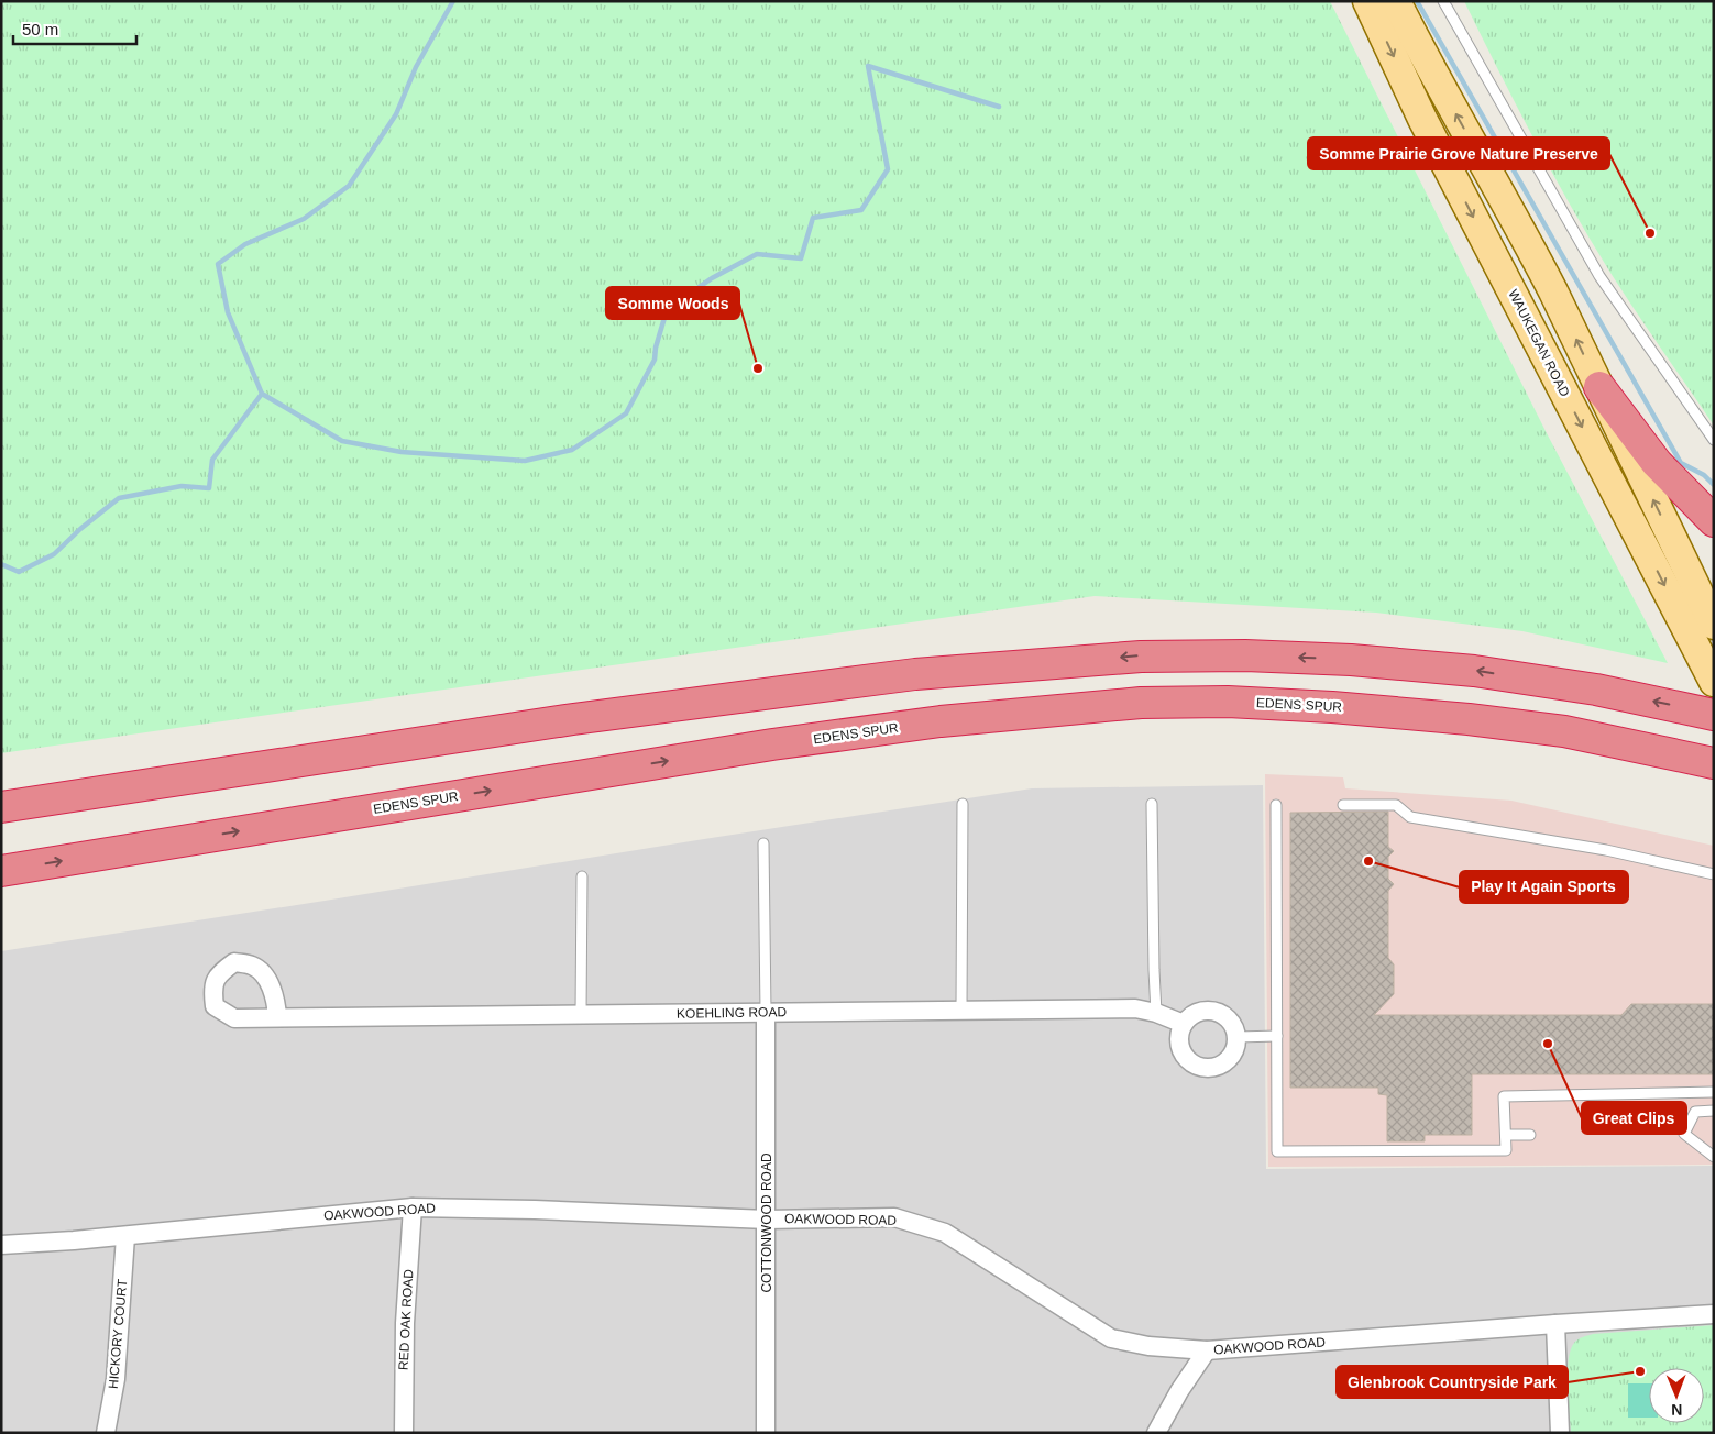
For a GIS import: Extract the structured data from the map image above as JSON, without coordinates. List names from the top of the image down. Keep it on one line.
{"streets":{"highway":["EDENS SPUR"],"main road":["WAUKEGAN ROAD"],"street":["KOEHLING ROAD","OAKWOOD ROAD","COTTONWOOD ROAD","RED OAK ROAD","HICKORY COURT"]},"crossings":[["KOEHLING ROAD","COTTONWOOD ROAD"],["OAKWOOD ROAD","COTTONWOOD ROAD"],["OAKWOOD ROAD","RED OAK ROAD"],["OAKWOOD ROAD","HICKORY COURT"]],"places":["Somme Prairie Grove Nature Preserve","Somme Woods","Play It Again Sports","Great Clips","Glenbrook Countryside Park"],"scale_bar":"50 m","north":"bottom"}
